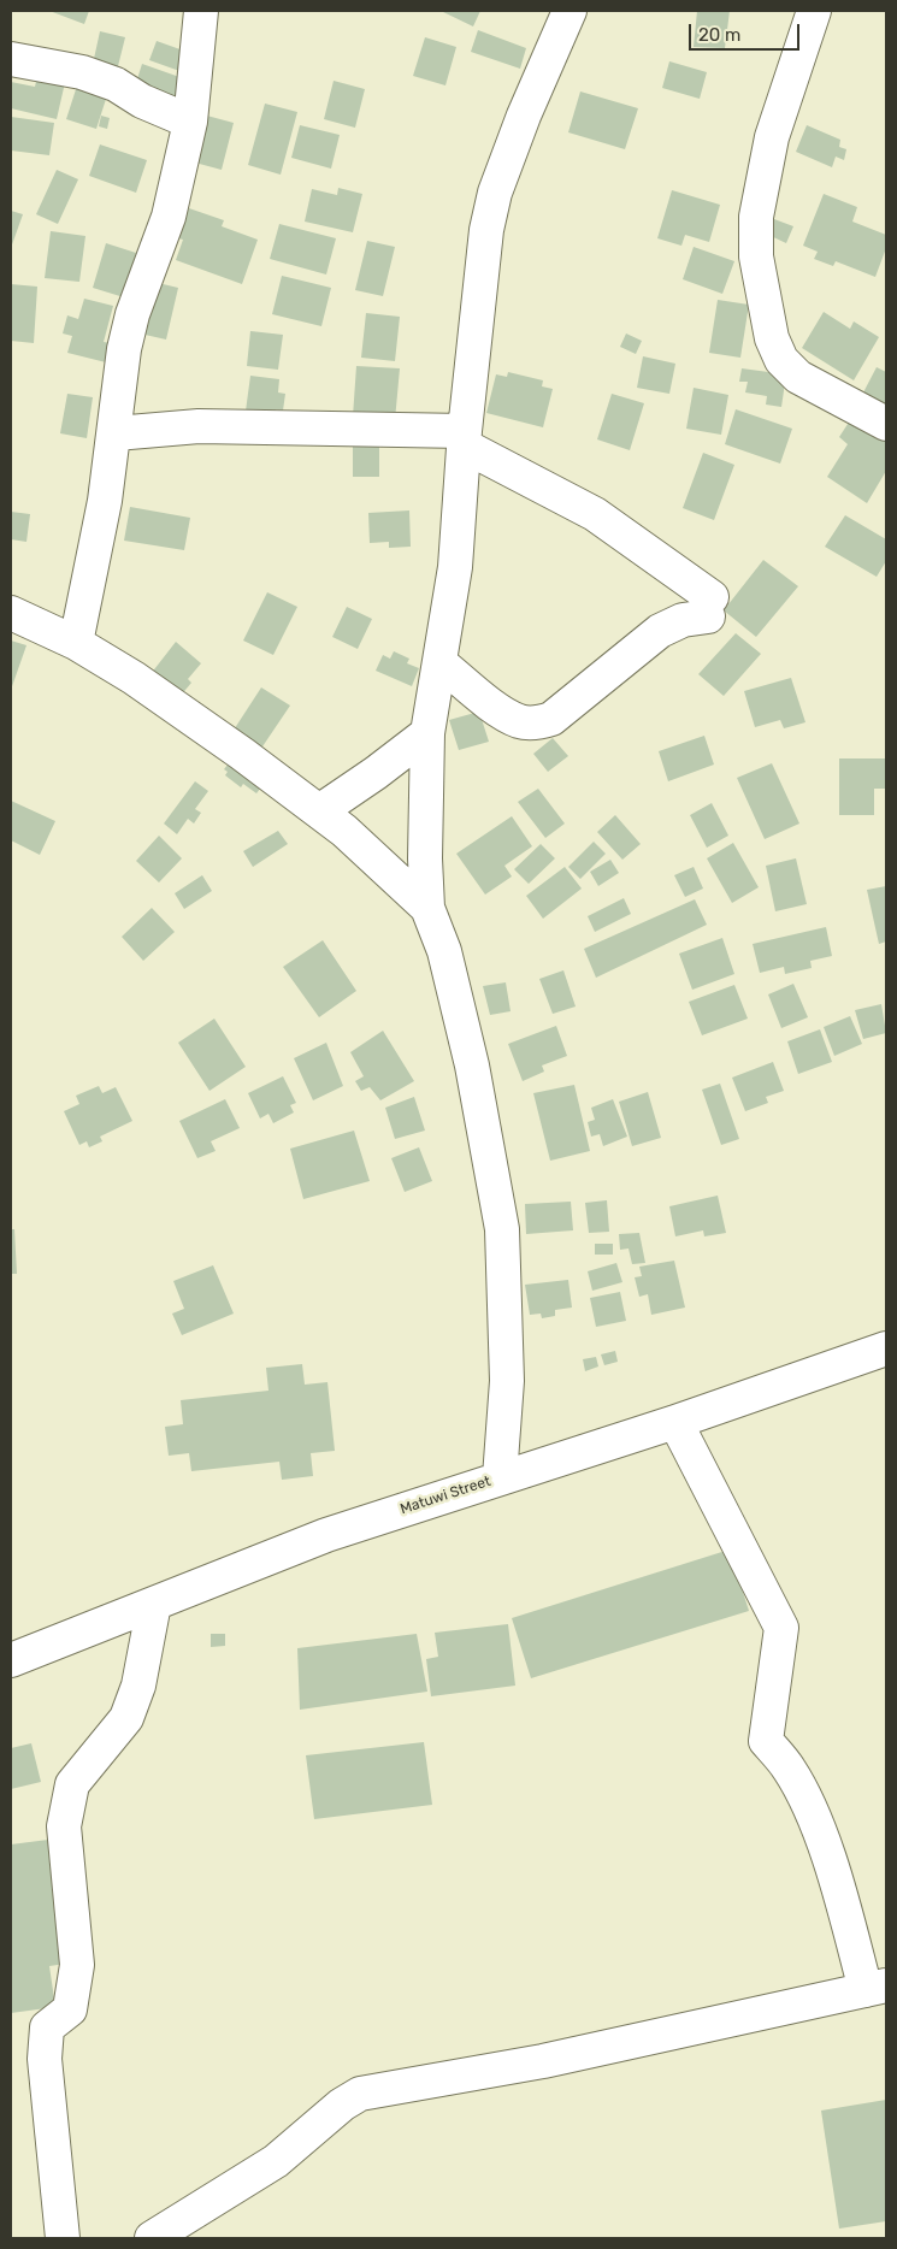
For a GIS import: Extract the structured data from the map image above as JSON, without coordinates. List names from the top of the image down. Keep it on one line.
{"streets":{"street":["Matuwi Street"]},"scale_bar":"20 m"}
